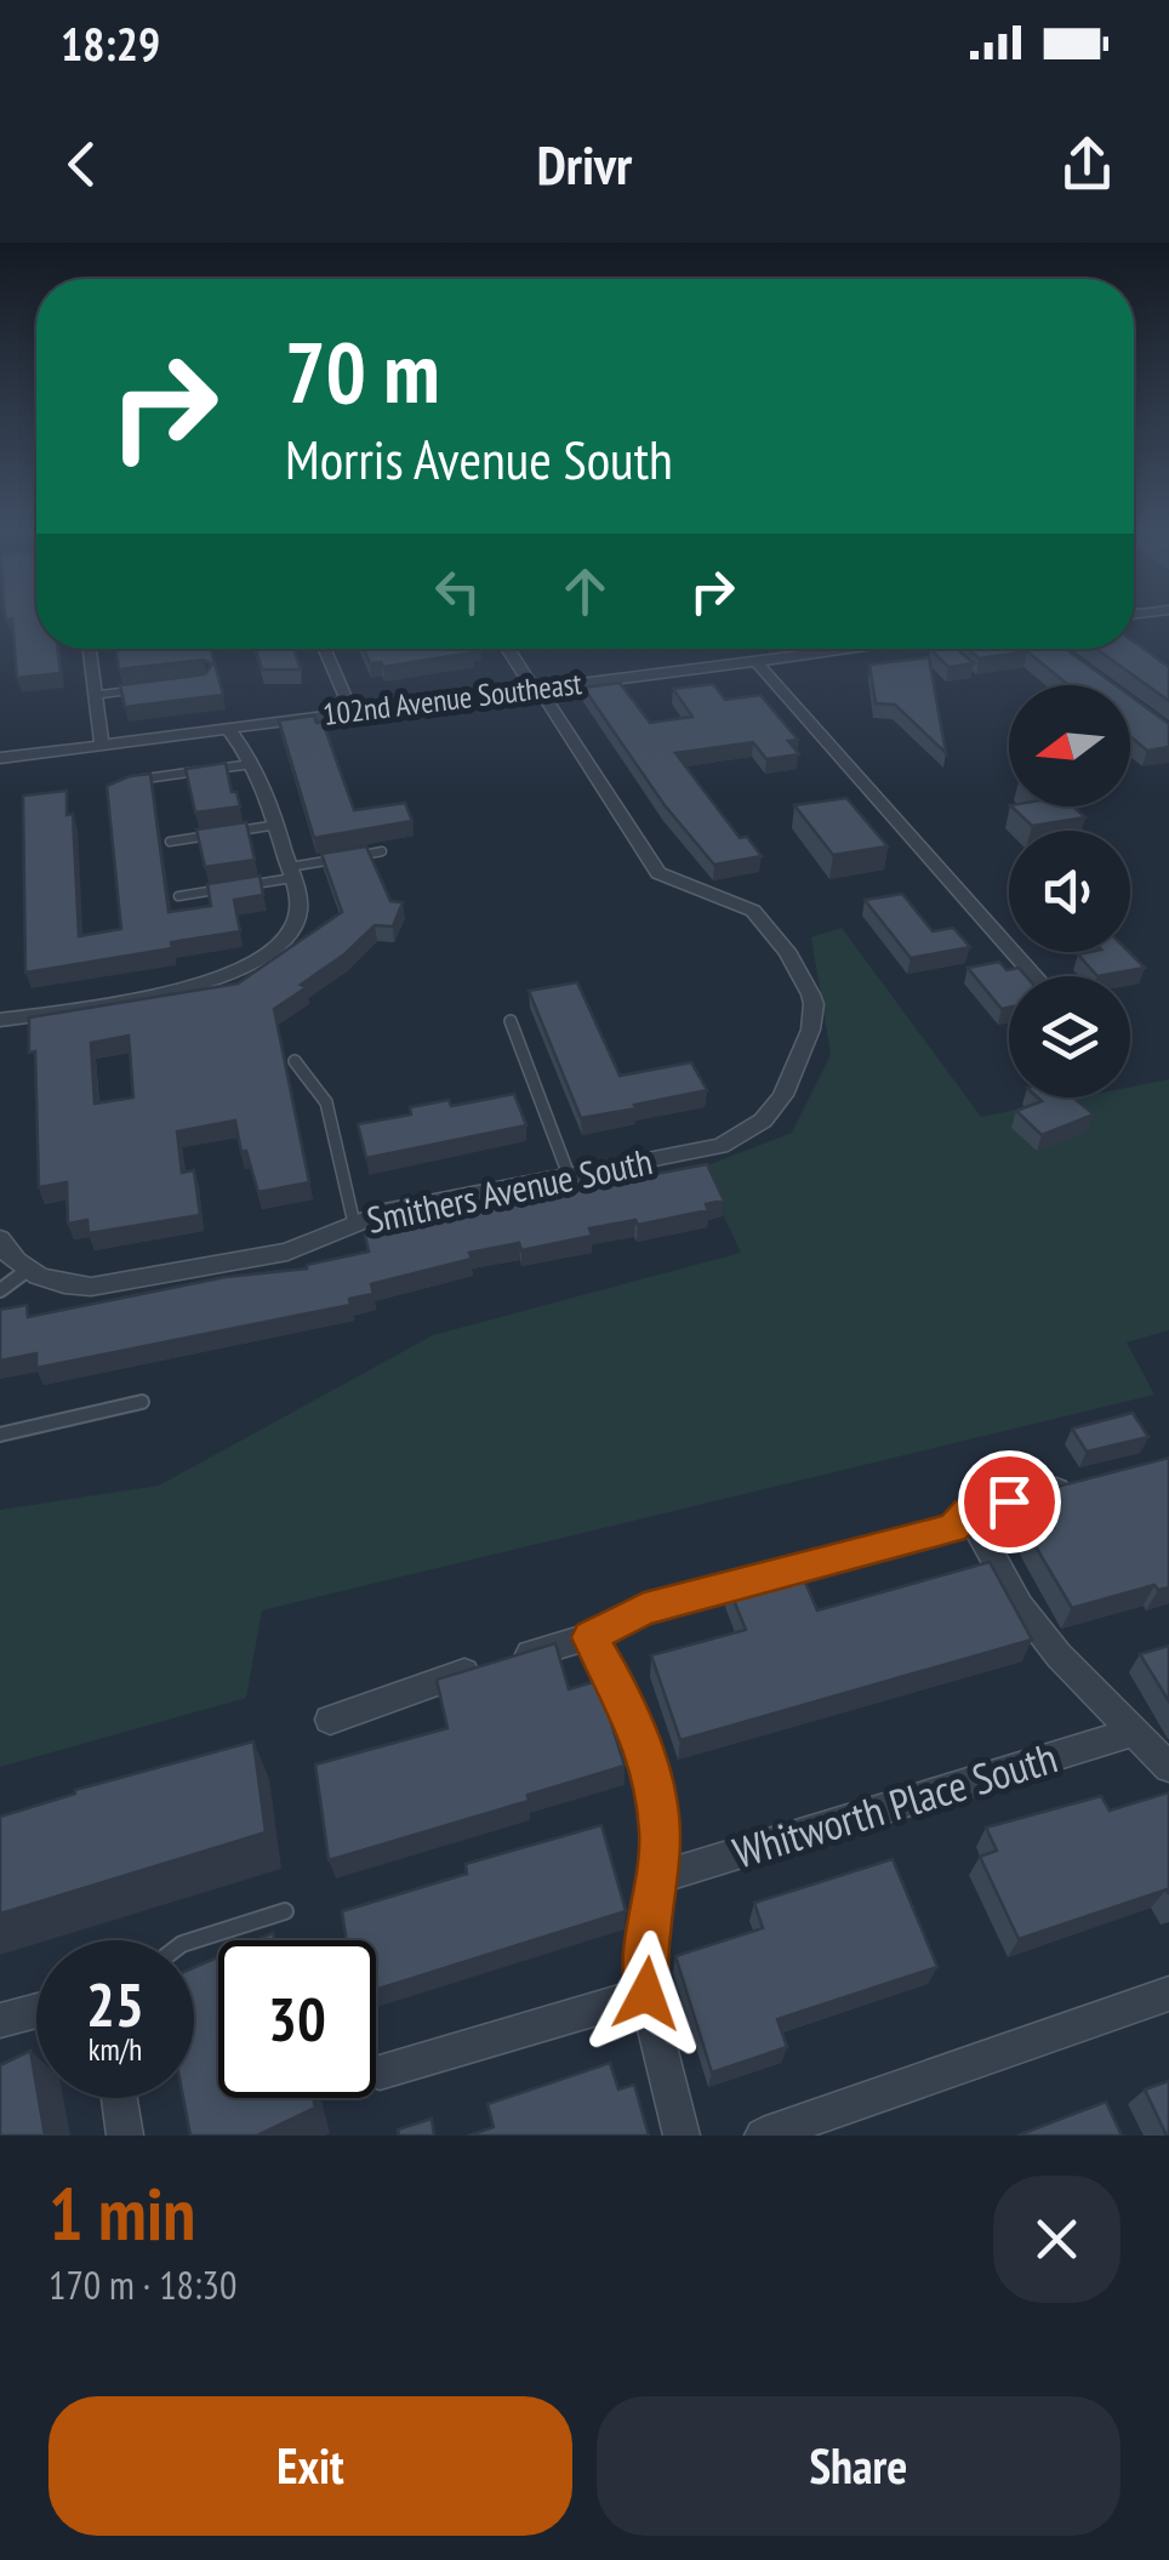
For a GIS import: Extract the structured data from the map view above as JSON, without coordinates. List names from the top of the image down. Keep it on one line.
{"streets":{"street":["102nd Avenue Southeast","Smithers Avenue South","Whitworth Place South"]},"crossings":[["102nd Avenue Southeast","Smithers Avenue South"]],"north":"left","page":{"status":"18:29","header":"Drivr","turn":["70 m","Morris Avenue South"],"speed":"25 km/h","limit":"30","heading":["1 min","170 m · 18:30"],"buttons":["Exit","Share"]}}
